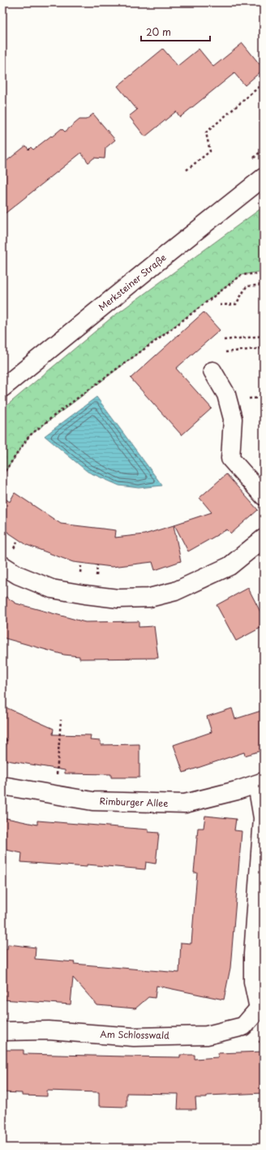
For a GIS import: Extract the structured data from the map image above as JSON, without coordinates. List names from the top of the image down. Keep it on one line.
{"streets":{"street":["Merksteiner Straße","Rimburger Allee","Am Schlosswald"]},"crossings":[["Rimburger Allee","Am Schlosswald"]],"scale_bar":"20 m"}
